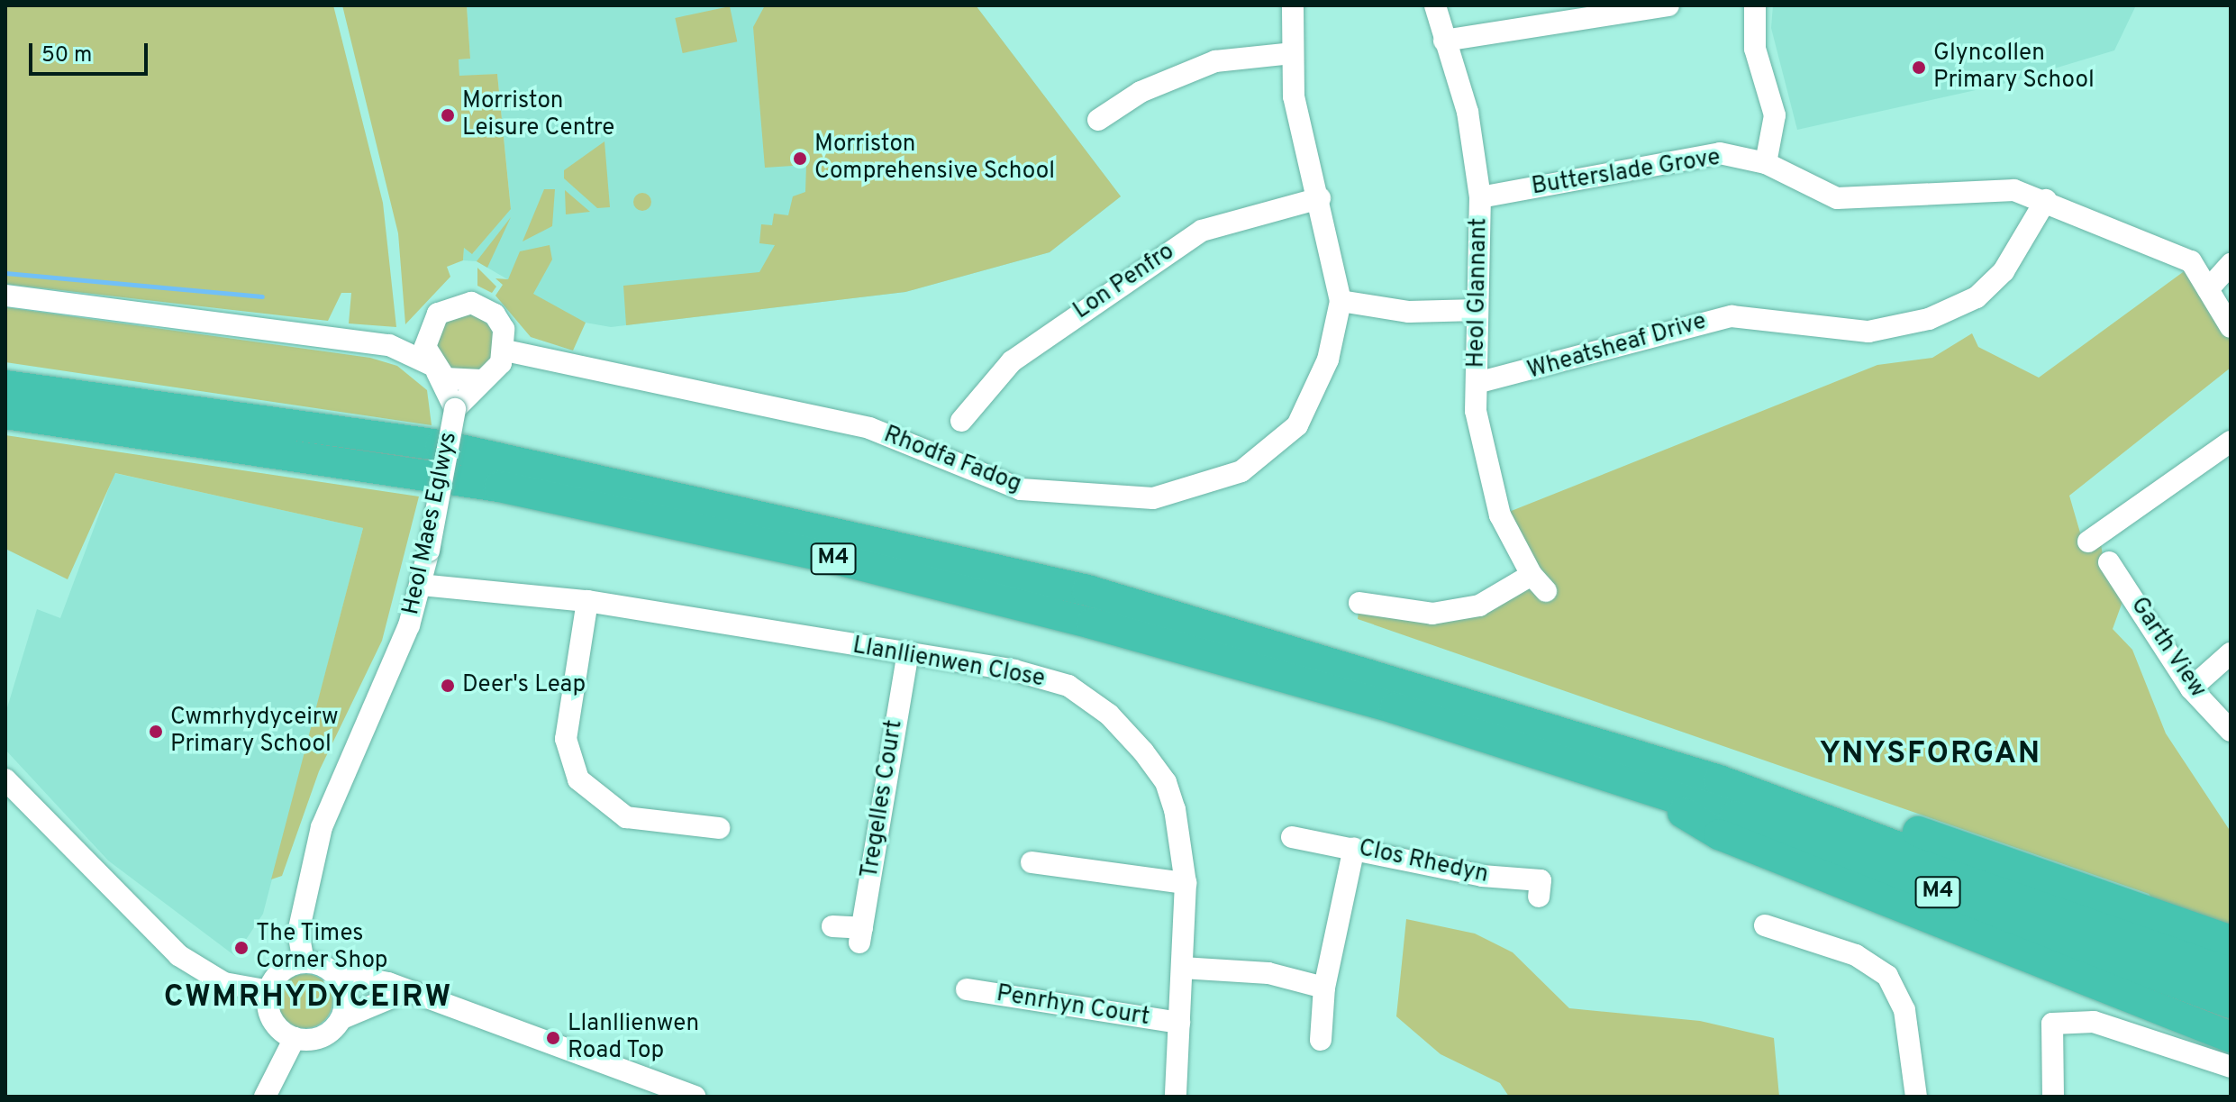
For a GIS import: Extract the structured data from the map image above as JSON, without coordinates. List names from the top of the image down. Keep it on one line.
{"streets":{"highway":["M4"],"street":["Butterslade Grove","Lon Penfro","Heol Glannant","Wheatsheaf Drive","Rhodfa Fadog","Heol Maes Eglwys","Garth View","Llanllienwen Close","Tregelles Court","Clos Rhedyn","Penrhyn Court"]},"crossings":[["Butterslade Grove","Heol Glannant"],["Butterslade Grove","Wheatsheaf Drive"],["Lon Penfro","Rhodfa Fadog"],["Heol Glannant","Wheatsheaf Drive"],["Rhodfa Fadog","Heol Maes Eglwys"],["Heol Maes Eglwys","Llanllienwen Close"],["Llanllienwen Close","Tregelles Court"],["Llanllienwen Close","Penrhyn Court"]],"districts":["YNYSFORGAN","CWMRHYDYCEIRW"],"places":["Glyncollen Primary School","Morriston Leisure Centre","Morriston Comprehensive School","Deer's Leap","Cwmrhydyceirw Primary School","The Times Corner Shop","Llanllienwen Road Top"],"scale_bar":"50 m"}
